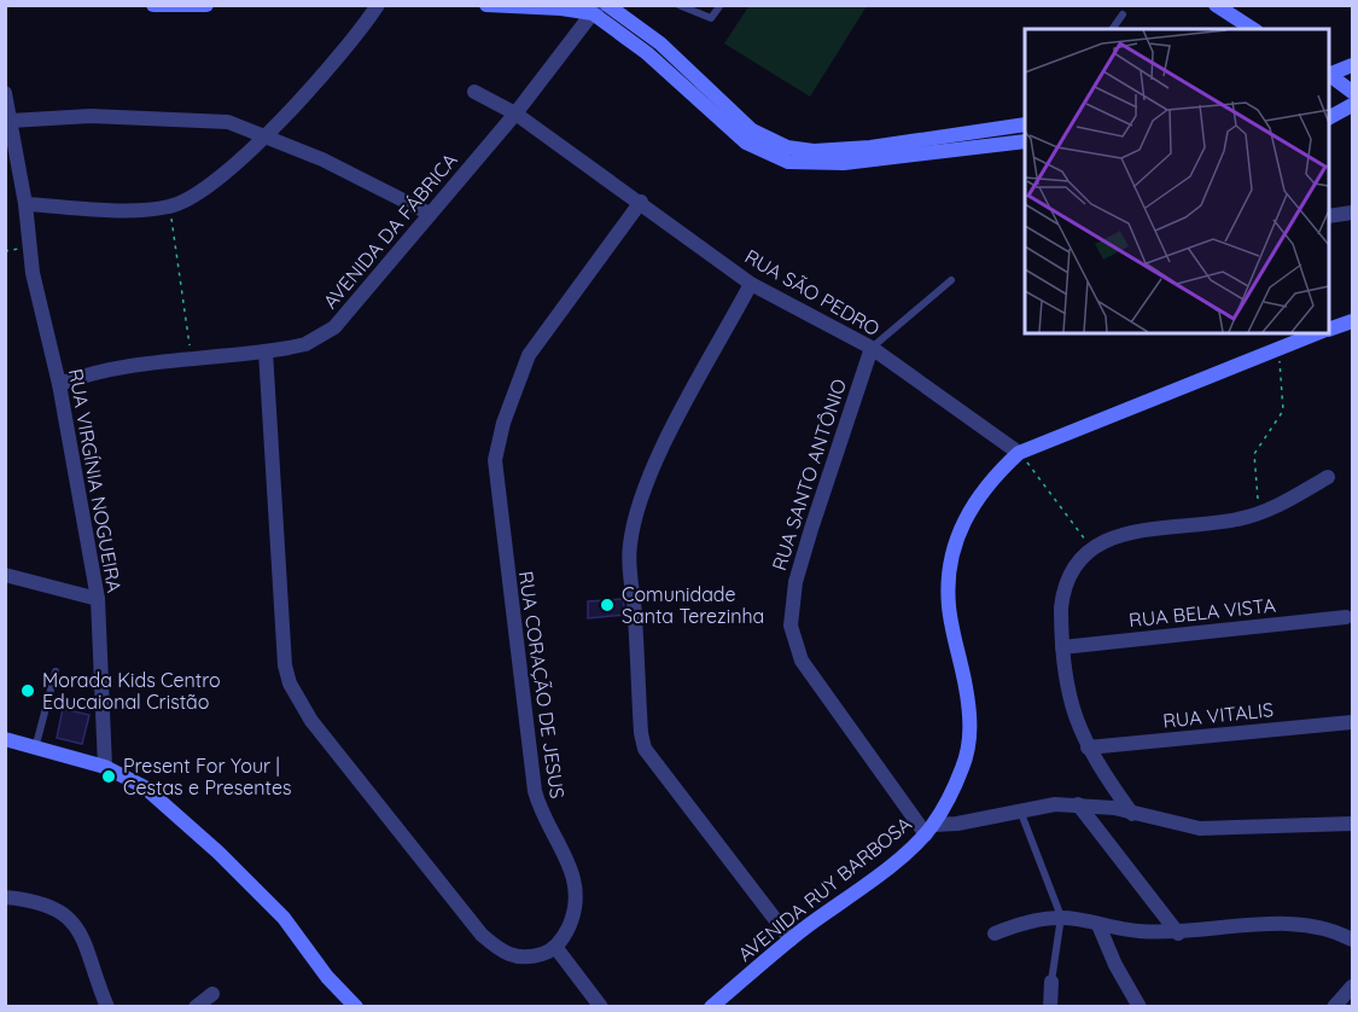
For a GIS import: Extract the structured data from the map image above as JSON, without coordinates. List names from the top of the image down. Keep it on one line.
{"streets":{"street":["AVENIDA DA FÁBRICA","RUA SÃO PEDRO","RUA SANTO ANTÔNIO","RUA VIRGÍNIA NOGUEIRA","RUA BELA VISTA","RUA CORAÇÃO DE JESUS","RUA VITALIS","AVENIDA RUY BARBOSA"]},"crossings":[["AVENIDA DA FÁBRICA","RUA SÃO PEDRO"],["AVENIDA DA FÁBRICA","RUA VIRGÍNIA NOGUEIRA"],["RUA SÃO PEDRO","RUA SANTO ANTÔNIO"],["RUA SÃO PEDRO","RUA CORAÇÃO DE JESUS"],["RUA SÃO PEDRO","AVENIDA RUY BARBOSA"],["RUA SANTO ANTÔNIO","AVENIDA RUY BARBOSA"]],"places":["Comunidade Santa Terezinha","Morada Kids Centro Educaional Cristão","Present For Your | Cestas e Presentes"]}
